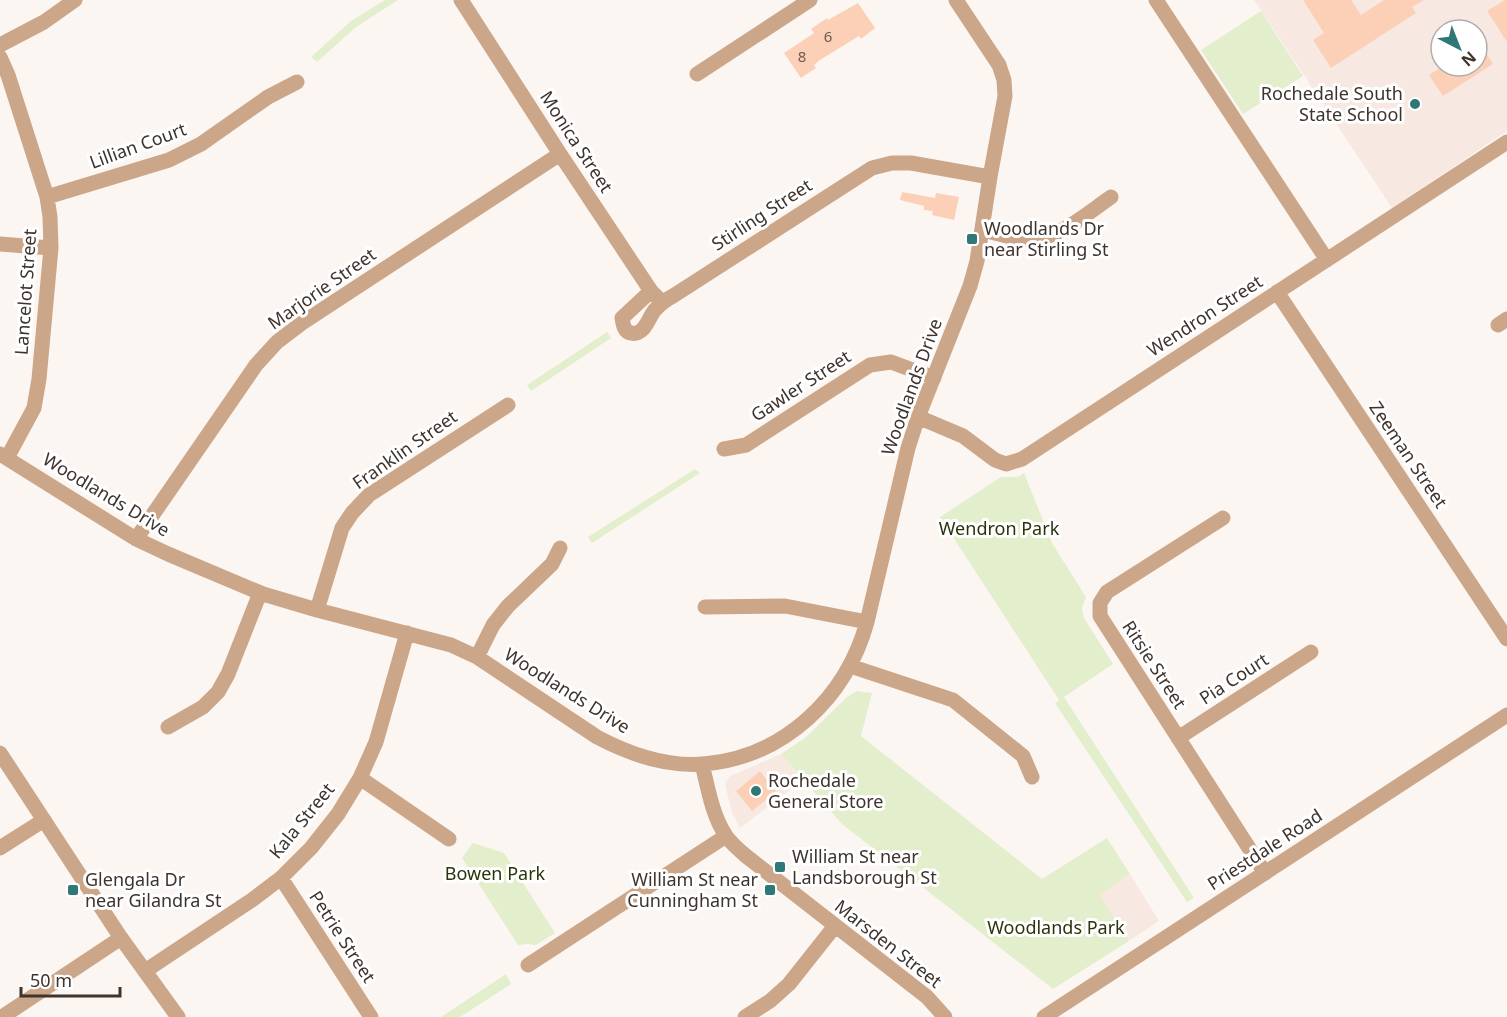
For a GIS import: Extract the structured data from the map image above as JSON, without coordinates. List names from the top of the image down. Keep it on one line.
{"streets":{"street":["Monica Street","Lillian Court","Stirling Street","Marjorie Street","Lancelot Street","Wendron Street","Gawler Street","Woodlands Drive","Franklin Street","Zeeman Street","Ritsie Street","Pia Court","Kala Street","Priestdale Road","Petrie Street","Marsden Street"]},"crossings":[["Monica Street","Stirling Street"],["Monica Street","Marjorie Street"],["Lillian Court","Lancelot Street"],["Stirling Street","Woodlands Drive"],["Marjorie Street","Woodlands Drive"],["Lancelot Street","Woodlands Drive"],["Wendron Street","Woodlands Drive"],["Wendron Street","Zeeman Street"],["Gawler Street","Woodlands Drive"],["Woodlands Drive","Franklin Street"],["Woodlands Drive","Kala Street"],["Woodlands Drive","Marsden Street"],["Ritsie Street","Pia Court"],["Ritsie Street","Priestdale Road"],["Kala Street","Petrie Street"]],"parks":["Wendron Park","Bowen Park","Woodlands Park"],"places":{"other":["Rochedale South State School","Rochedale General Store"],"transit":["Woodlands Dr near Stirling St","William St near Landsborough St","Glengala Dr near Gilandra St","William St near Cunningham St"]},"house_numbers":["6","8"],"scale_bar":"50 m","north":"bottom right"}
